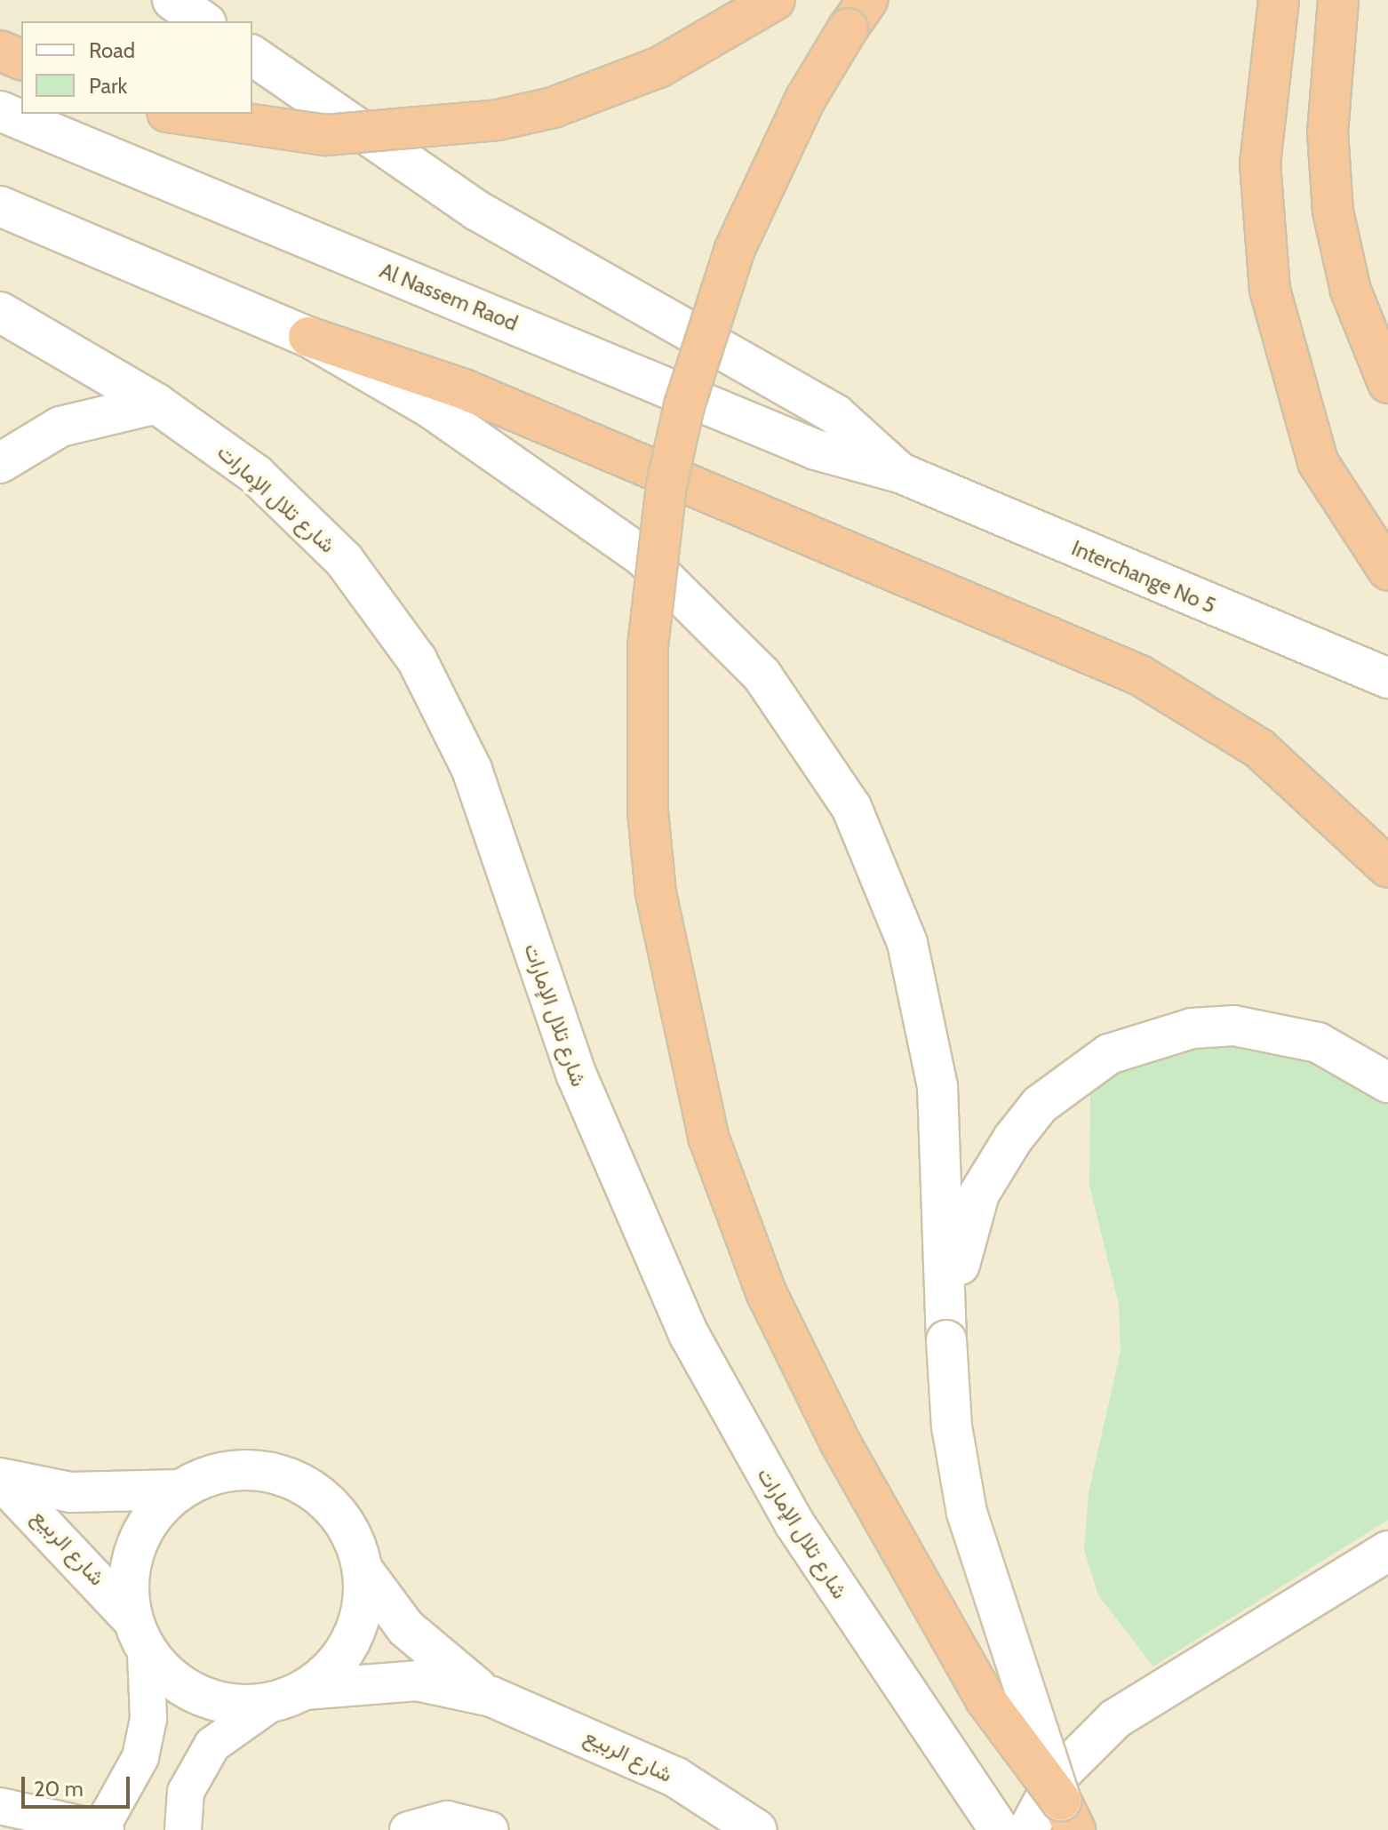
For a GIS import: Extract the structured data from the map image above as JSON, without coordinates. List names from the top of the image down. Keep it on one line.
{"streets":{"main road":["Al Nassem Raod","شارع تلال الإمارات","Interchange No 5","شارع الربيع"]},"crossings":[["Al Nassem Raod","Interchange No 5"]],"legend":["Road","Park"],"scale_bar":"20 m"}
